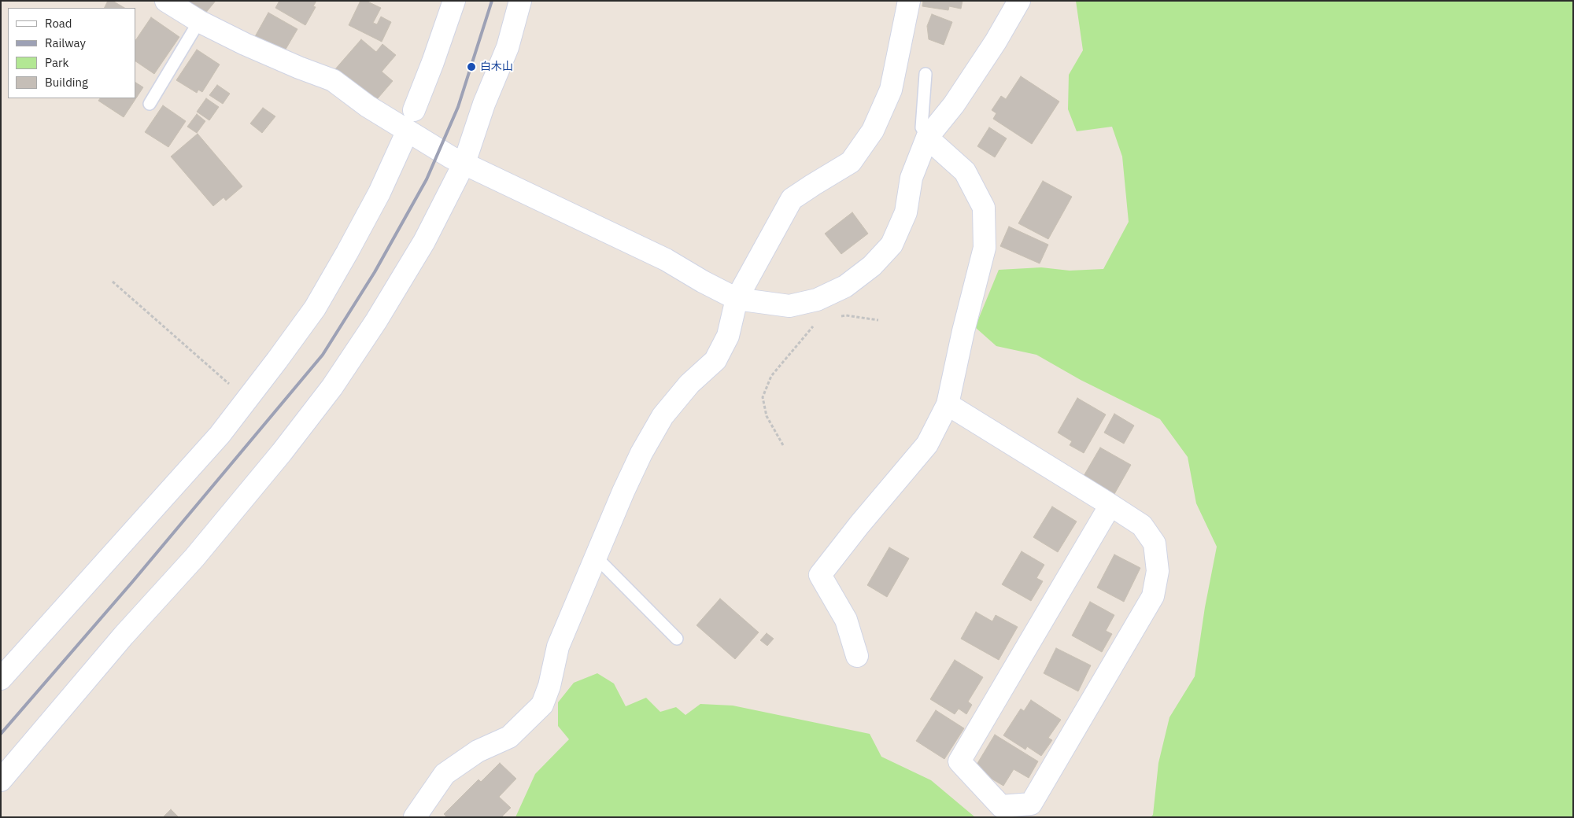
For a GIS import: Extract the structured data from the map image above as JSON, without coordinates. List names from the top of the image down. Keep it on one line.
{"places":["白木山"],"legend":["Road","Railway","Park","Building"]}
